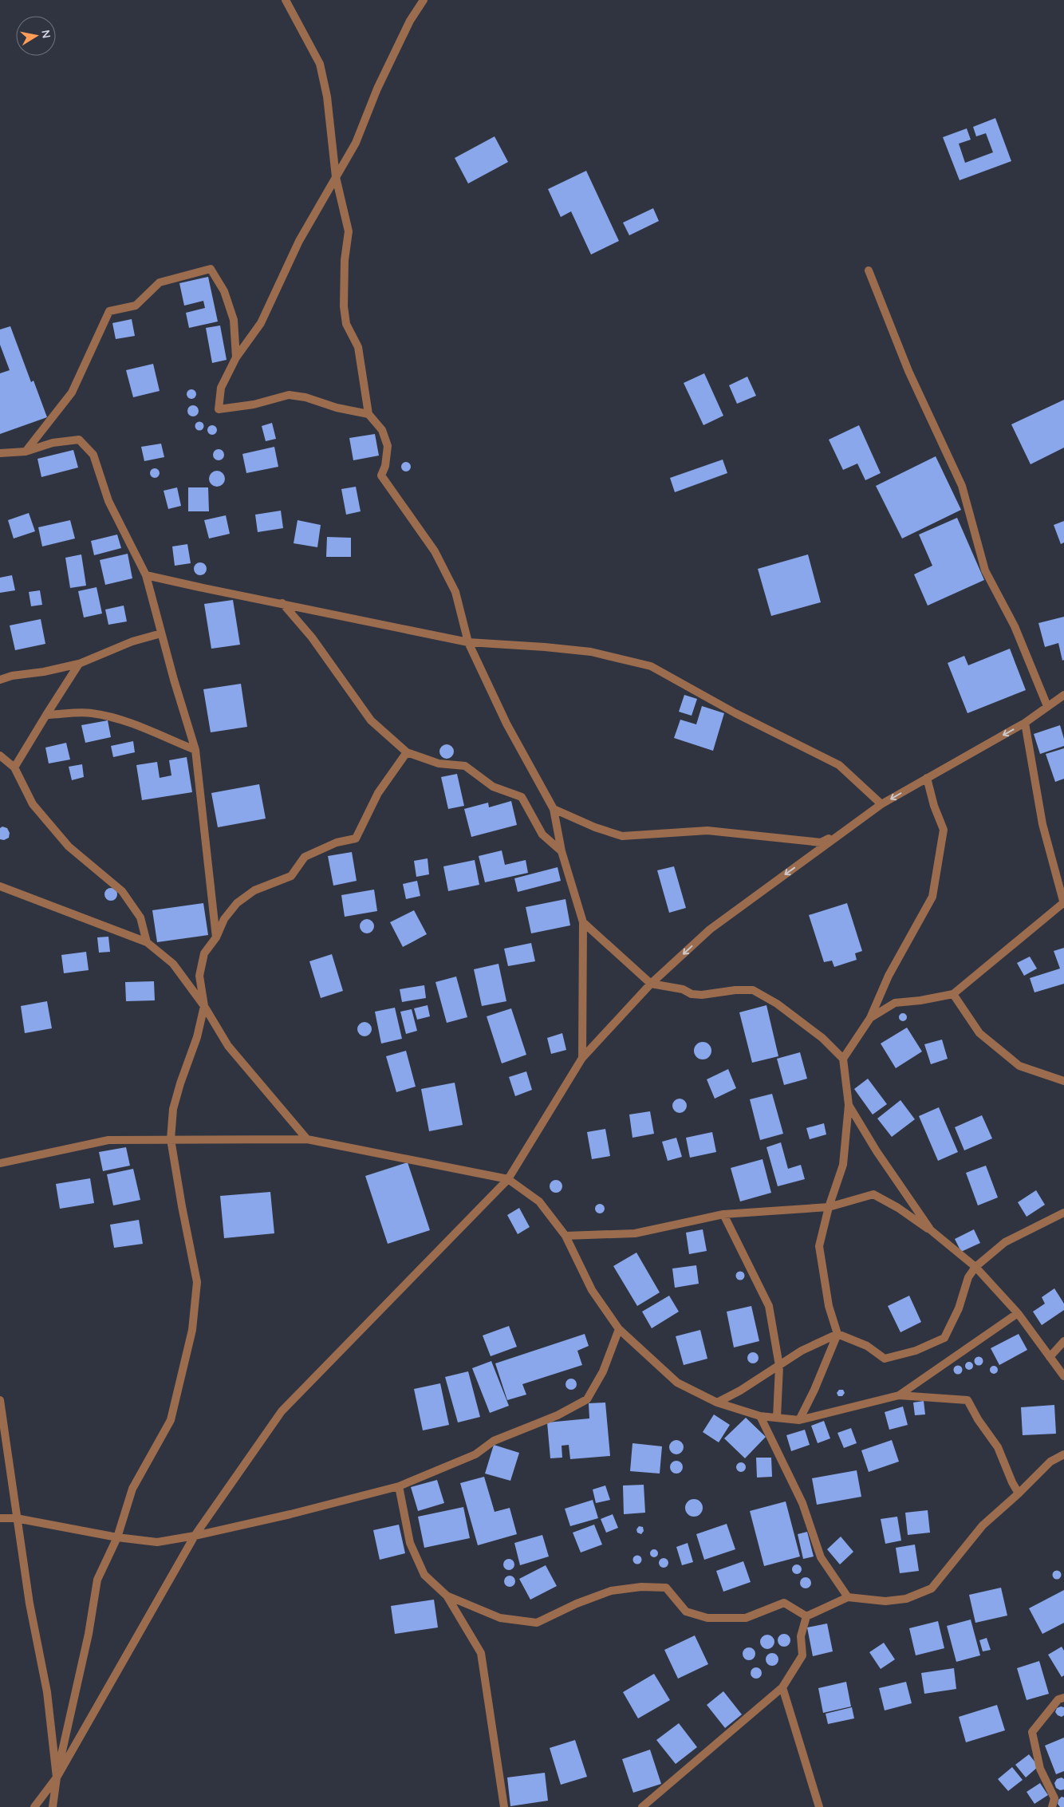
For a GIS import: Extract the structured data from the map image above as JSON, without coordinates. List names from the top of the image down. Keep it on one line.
{"north":"right"}
